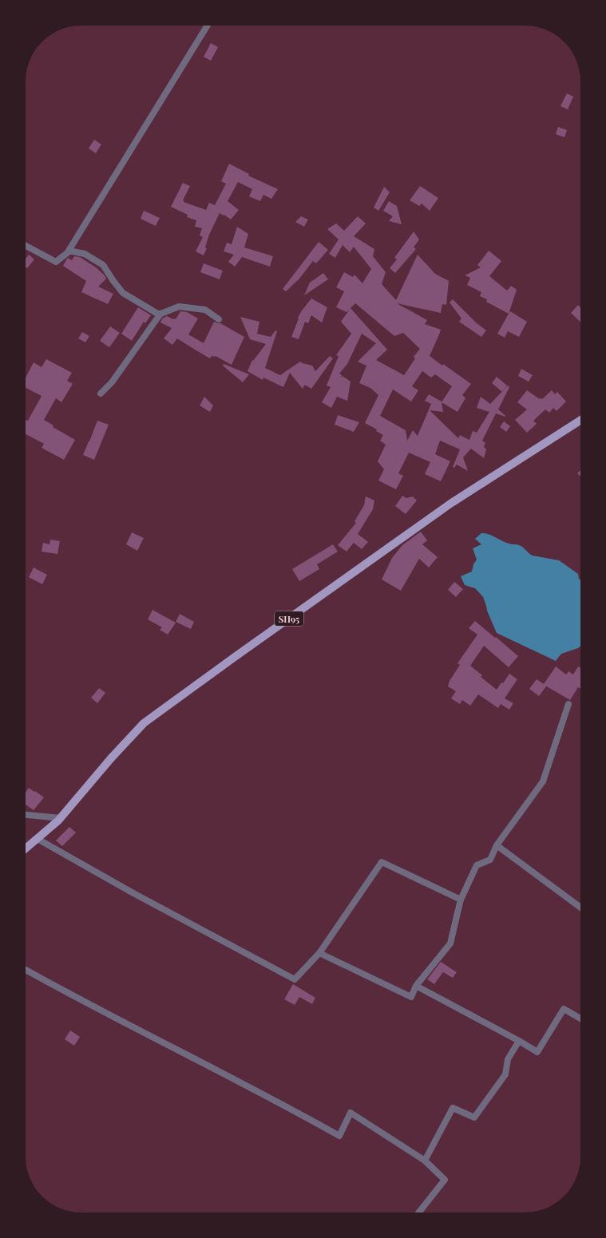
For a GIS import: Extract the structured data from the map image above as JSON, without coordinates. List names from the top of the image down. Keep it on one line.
{"streets":{"main road":["SH95"]}}
